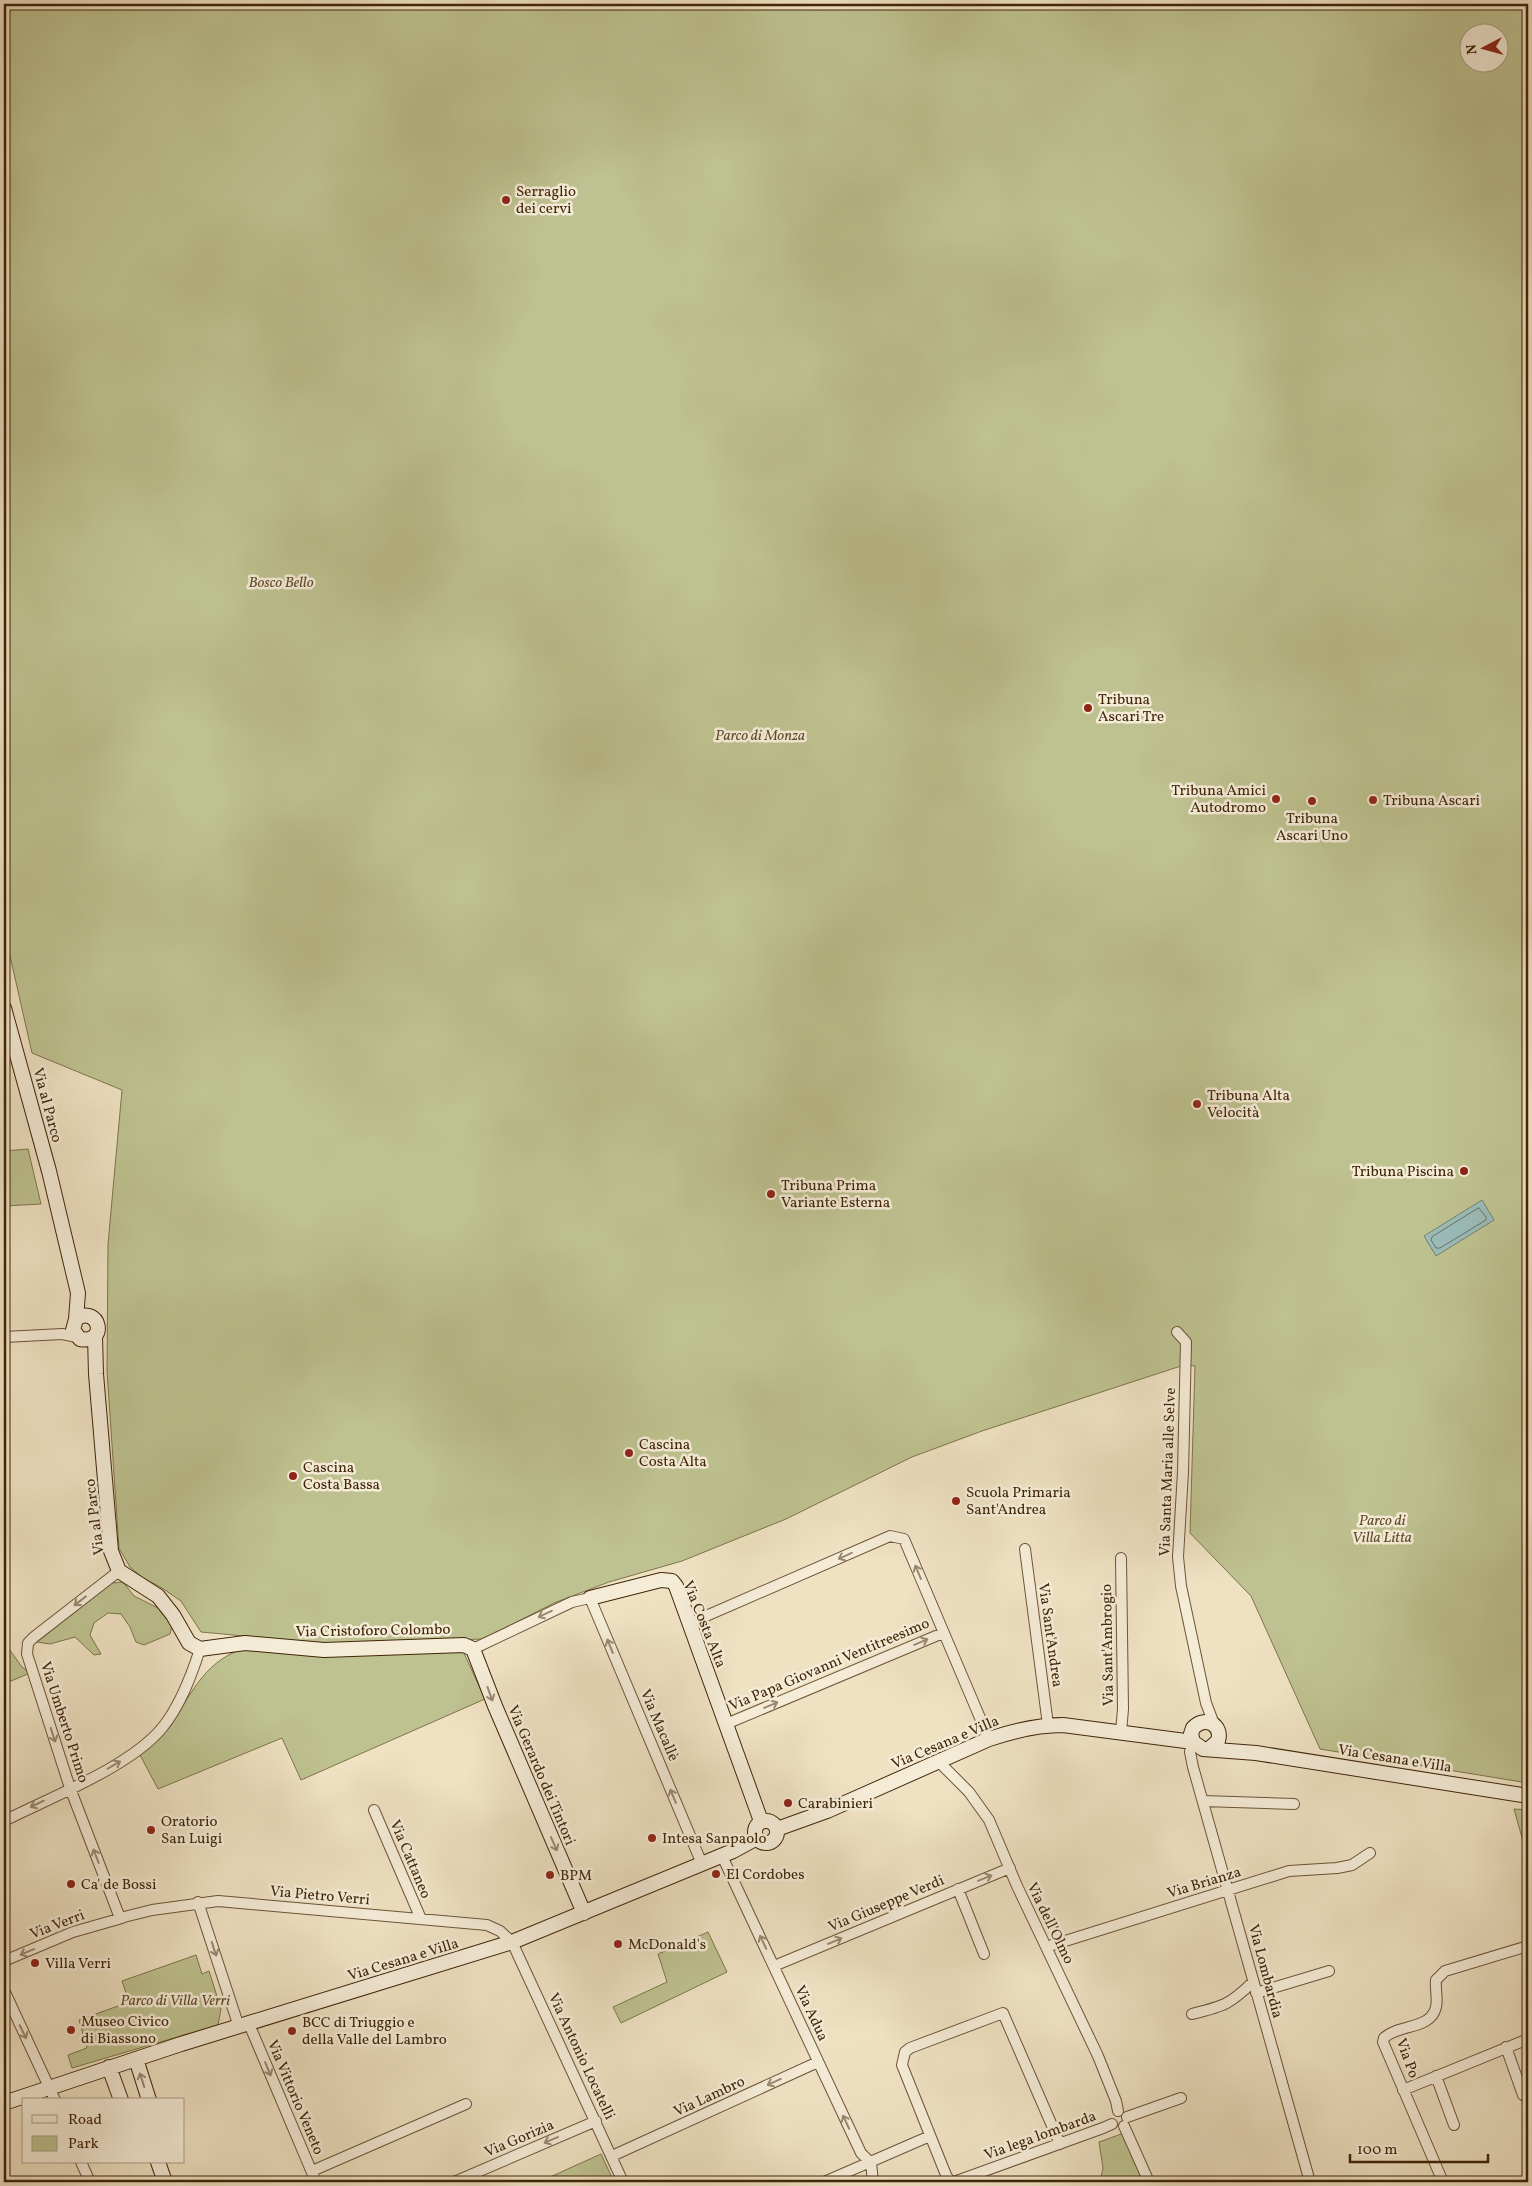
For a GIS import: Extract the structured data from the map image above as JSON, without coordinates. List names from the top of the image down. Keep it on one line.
{"streets":{"street":["Via al Parco","Via Santa Maria alle Selve","Via Costa Alta","Via Cristoforo Colombo","Via Sant'Andrea","Via Sant'Ambrogio","Via Papa Giovanni Ventitreesimo","Via Umberto Primo","Via Macallè","Via Cesana e Villa","Via Gerardo dei Tintori","Via Cattaneo","Via Brianza","Via Pietro Verri","Via Giuseppe Verdi","Via dell'Olmo","Via Verri","Via Lombardia","Via Adua","Via Antonio Locatelli","Via Po","Via Lambro","Via Vittorio Veneto","Via lega lombarda","Via Gorizia"]},"crossings":[["Via al Parco","Via Cristoforo Colombo"],["Via al Parco","Via Umberto Primo"],["Via Santa Maria alle Selve","Via Cesana e Villa"],["Via Santa Maria alle Selve","Via Lombardia"],["Via Costa Alta","Via Cristoforo Colombo"],["Via Costa Alta","Via Papa Giovanni Ventitreesimo"],["Via Costa Alta","Via Macallè"],["Via Costa Alta","Via Cesana e Villa"],["Via Costa Alta","Via Gerardo dei Tintori"],["Via Cristoforo Colombo","Via Gerardo dei Tintori"],["Via Sant'Andrea","Via Cesana e Villa"],["Via Sant'Ambrogio","Via Cesana e Villa"],["Via Umberto Primo","Via Pietro Verri"],["Via Umberto Primo","Via Verri"],["Via Macallè","Via Cesana e Villa"],["Via Cesana e Villa","Via Gerardo dei Tintori"],["Via Cesana e Villa","Via Pietro Verri"],["Via Cesana e Villa","Via dell'Olmo"],["Via Cesana e Villa","Via Lombardia"],["Via Cesana e Villa","Via Adua"],["Via Cesana e Villa","Via Antonio Locatelli"],["Via Cesana e Villa","Via Vittorio Veneto"],["Via Cattaneo","Via Pietro Verri"],["Via Brianza","Via dell'Olmo"],["Via Brianza","Via Lombardia"],["Via Pietro Verri","Via Verri"],["Via Pietro Verri","Via Antonio Locatelli"],["Via Pietro Verri","Via Vittorio Veneto"],["Via Giuseppe Verdi","Via dell'Olmo"],["Via Giuseppe Verdi","Via Adua"],["Via dell'Olmo","Via lega lombarda"],["Via Adua","Via Lambro"],["Via Antonio Locatelli","Via Lambro"],["Via Antonio Locatelli","Via Gorizia"]],"one_way":["Via Papa Giovanni Ventitreesimo","Via Macallè","Via Gerardo dei Tintori","Via Giuseppe Verdi","Via Verri","Via Adua","Via Lambro","Via Vittorio Veneto","Via Gorizia"],"parks":["Bosco Bello","Parco di Monza","Parco di Villa Litta","Parco di Villa Verri"],"places":["Serraglio dei cervi","Tribuna Ascari Tre","Tribuna Amici Autodromo","Tribuna Ascari","Tribuna Ascari Uno","Tribuna Alta Velocità","Tribuna Piscina","Tribuna Prima Variante Esterna","Cascina Costa Alta","Cascina Costa Bassa","Scuola Primaria Sant'Andrea","Carabinieri","Oratorio San Luigi","Intesa Sanpaolo","El Cordobes","BPM","Ca' de Bossi","McDonald's","Villa Verri","Museo Civico di Biassono","BCC di Triuggio e della Valle del Lambro"],"legend":["Road","Park"],"scale_bar":"100 m","north":"left"}
